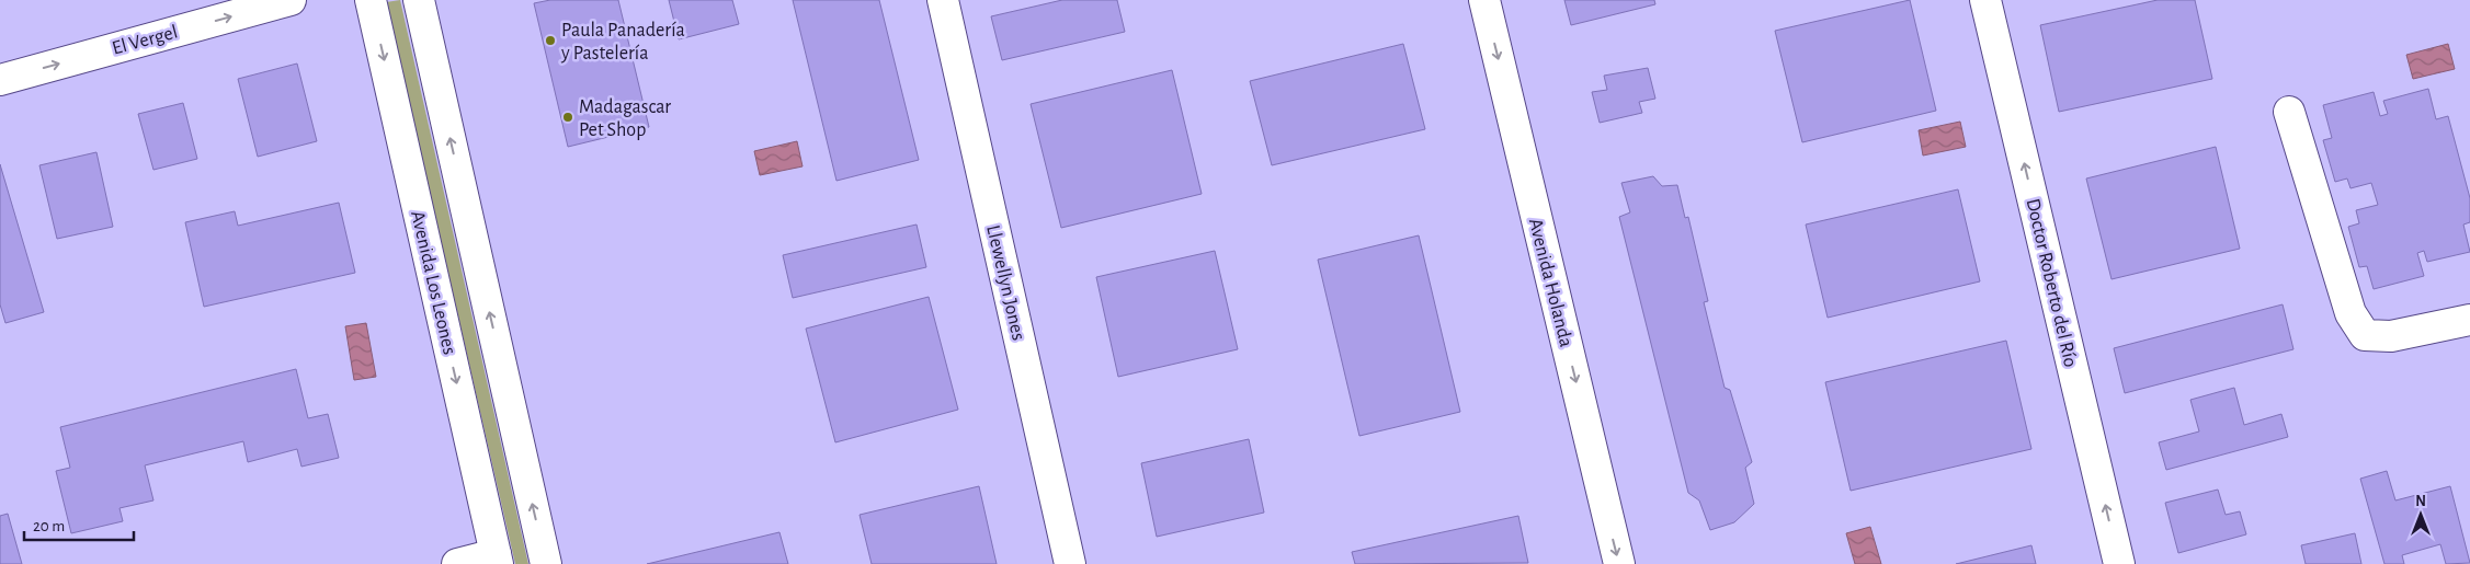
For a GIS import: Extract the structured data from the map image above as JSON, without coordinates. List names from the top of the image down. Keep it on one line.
{"streets":{"street":["El Vergel","Avenida Los Leones","Llewellyn Jones","Avenida Holanda","Doctor Roberto del Río"]},"one_way":["El Vergel","Avenida Holanda","Doctor Roberto del Río"],"places":["Paula Panadería y Pastelería","Madagascar Pet Shop"],"scale_bar":"20 m","north":"top"}
